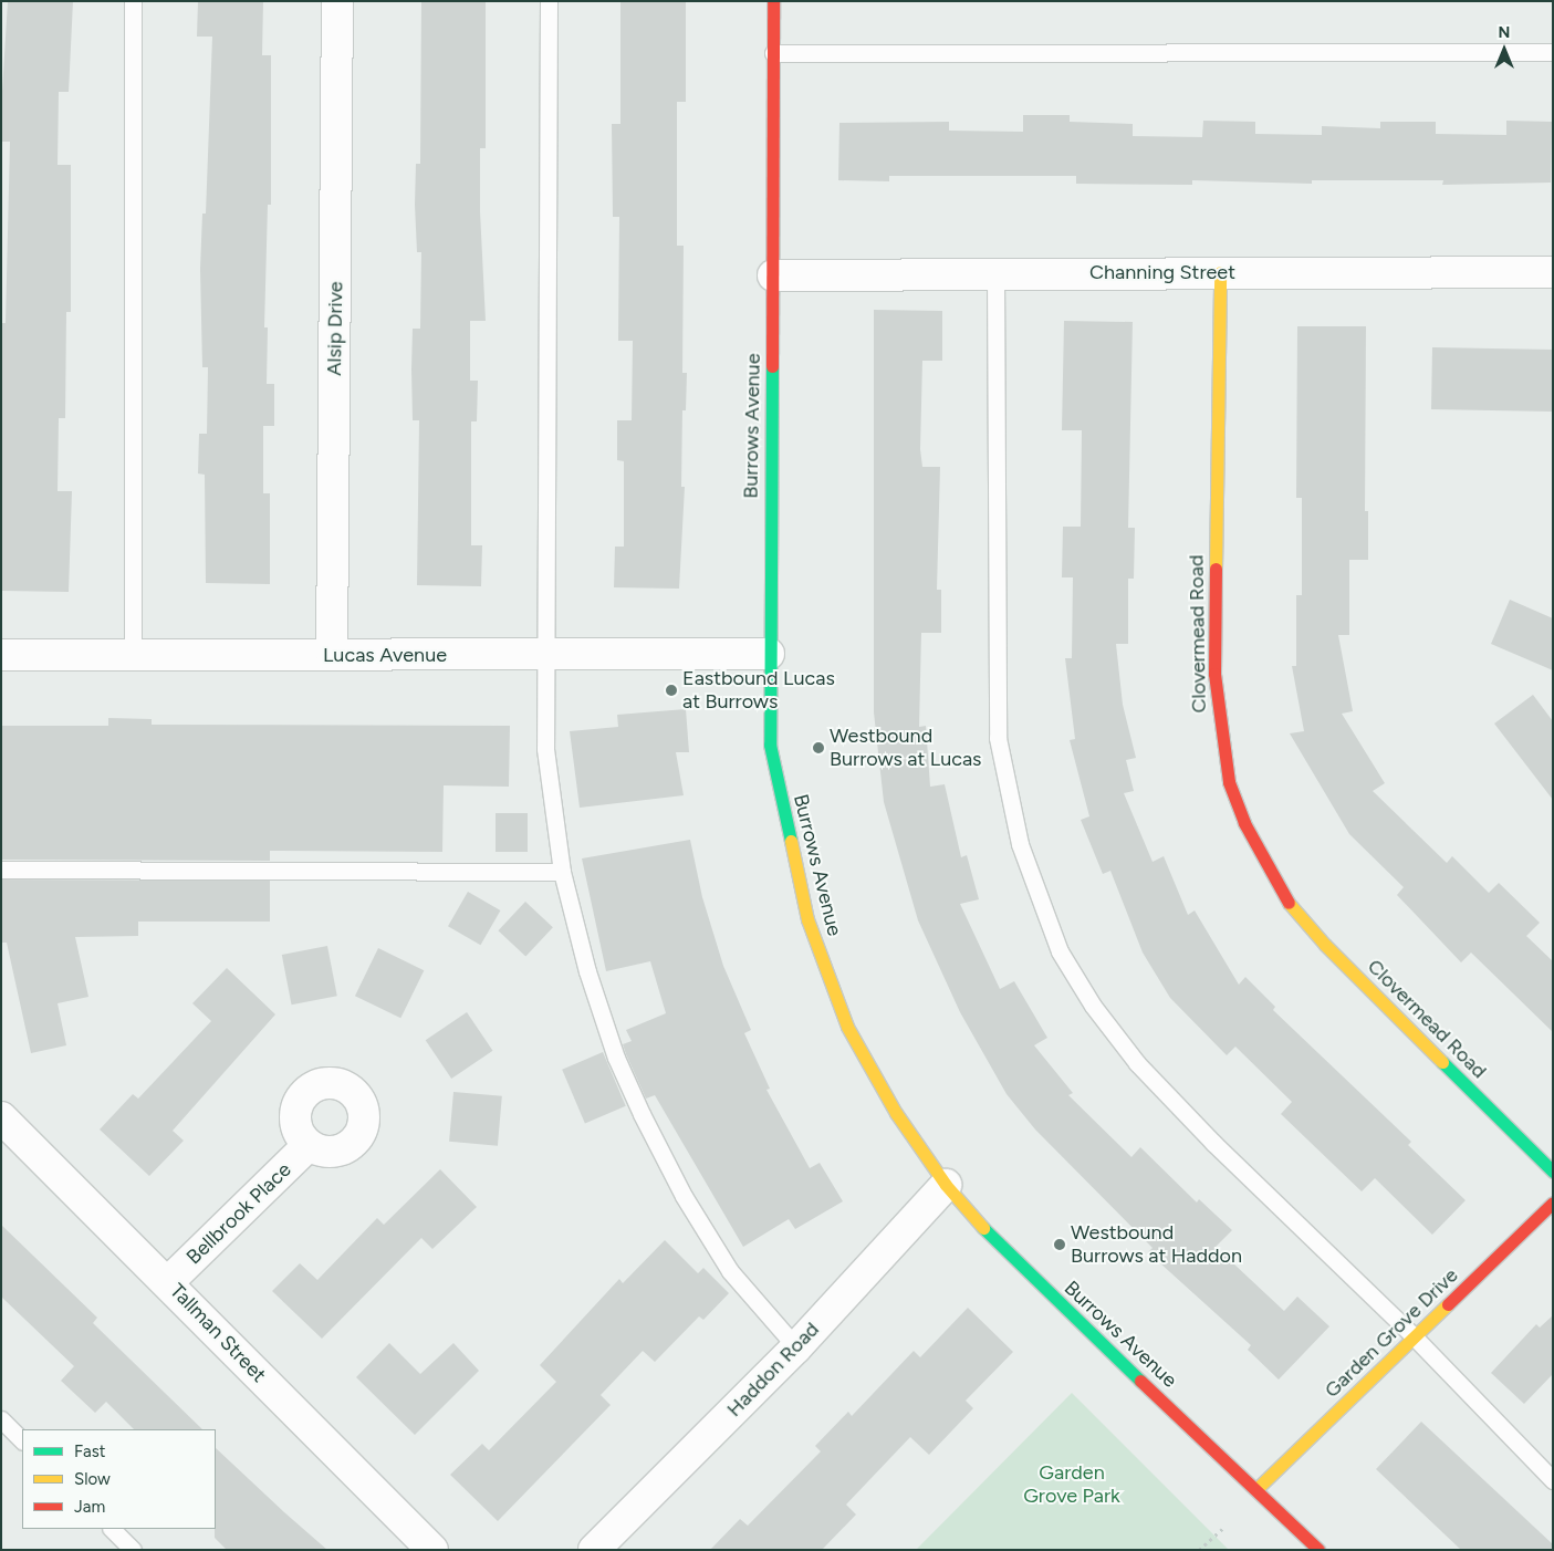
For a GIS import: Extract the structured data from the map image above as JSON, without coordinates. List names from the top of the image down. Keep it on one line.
{"streets":{"street":["Channing Street","Alsip Drive","Burrows Avenue","Clovermead Road","Lucas Avenue","Bellbrook Place","Tallman Street","Garden Grove Drive","Haddon Road"]},"crossings":[["Channing Street","Burrows Avenue"],["Channing Street","Clovermead Road"],["Alsip Drive","Lucas Avenue"],["Burrows Avenue","Lucas Avenue"],["Burrows Avenue","Garden Grove Drive"],["Burrows Avenue","Haddon Road"],["Bellbrook Place","Tallman Street"]],"parks":["Garden Grove Park"],"places":["Eastbound Lucas at Burrows","Westbound Burrows at Lucas","Westbound Burrows at Haddon"],"legend":["Fast","Slow","Jam"],"north":"top"}
